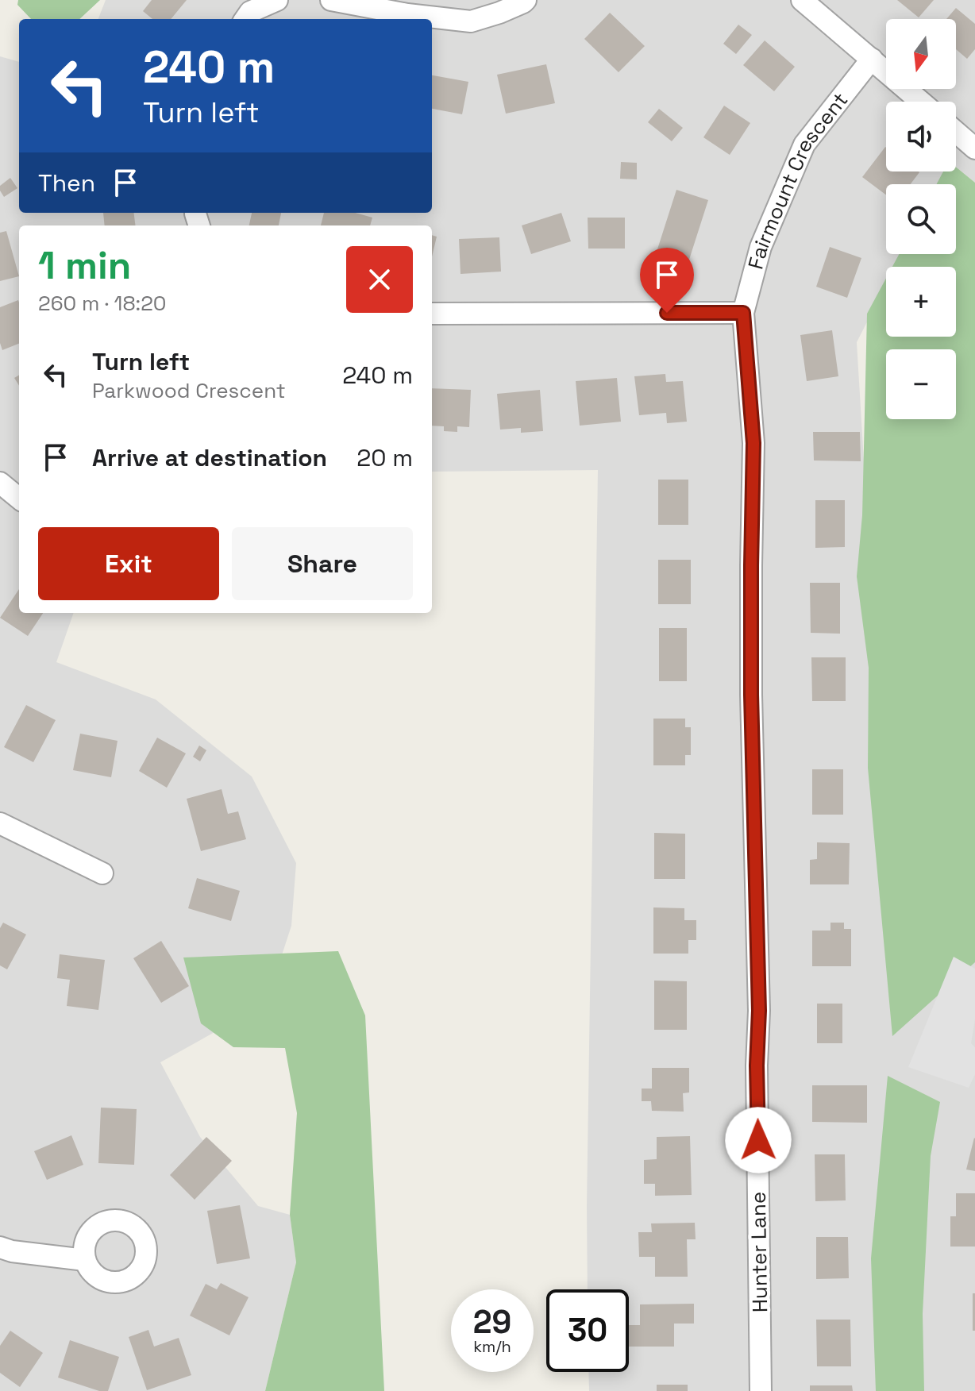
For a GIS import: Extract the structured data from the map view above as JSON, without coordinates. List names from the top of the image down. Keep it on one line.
{"streets":{"street":["Fairmount Crescent","Hunter Lane"]},"crossings":[["Fairmount Crescent","Hunter Lane"]],"north":"bottom","page":{"map_buttons":["+","−"],"turn":["240 m","Turn left"],"then":"Then","heading":["1 min","260 m · 18:20"],"list":[{"name":"Turn left","note":"Parkwood Crescent","value":"240 m"},{"name":"Arrive at destination","value":"20 m"}],"buttons":["Exit","Share"],"speed":"29 km/h","limit":"30"}}
